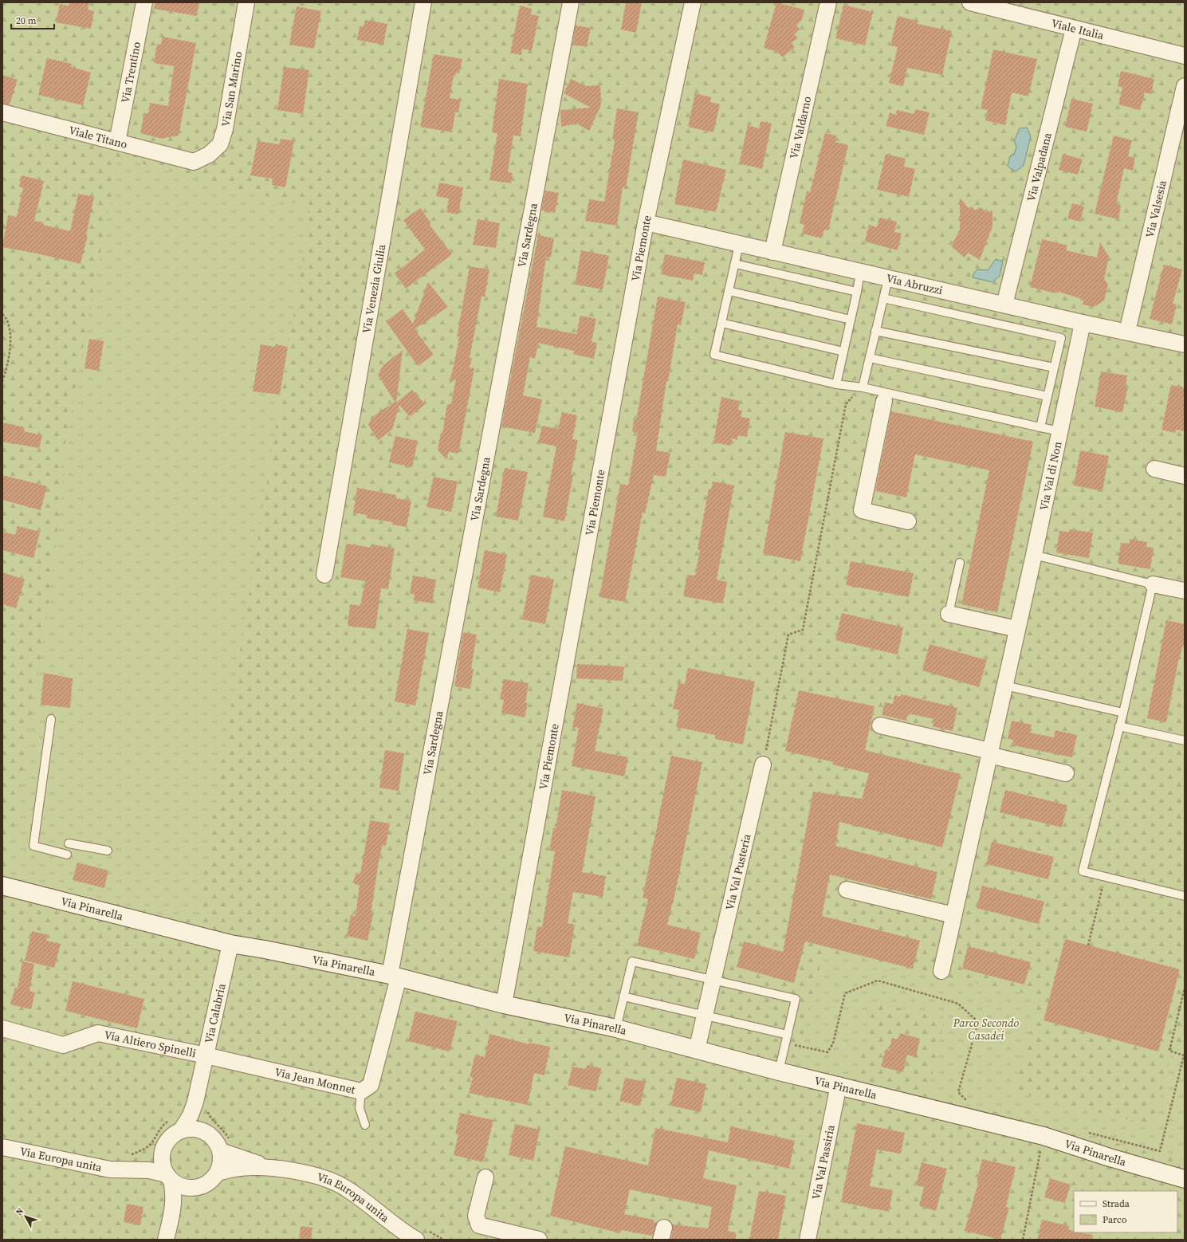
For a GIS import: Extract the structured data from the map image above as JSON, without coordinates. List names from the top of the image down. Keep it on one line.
{"streets":{"street":["Viale Italia","Via Trentino","Via San Marino","Via Valdarno","Viale Titano","Via Valpadana","Via Valsesia","Via Sardegna","Via Piemonte","Via Abruzzi","Via Venezia Giulia","Via Val di Non","Via Val Pusteria","Via Pinarella","Via Calabria","Via Altiero Spinelli","Via Jean Monnet","Via Europa unita","Via Val Passiria"]},"crossings":[["Viale Italia","Via Valpadana"],["Via Trentino","Viale Titano"],["Via San Marino","Viale Titano"],["Via Valdarno","Via Abruzzi"],["Via Valpadana","Via Abruzzi"],["Via Valsesia","Via Abruzzi"],["Via Sardegna","Via Pinarella"],["Via Sardegna","Via Jean Monnet"],["Via Piemonte","Via Abruzzi"],["Via Piemonte","Via Pinarella"],["Via Abruzzi","Via Val di Non"],["Via Val Pusteria","Via Pinarella"],["Via Pinarella","Via Calabria"],["Via Pinarella","Via Jean Monnet"],["Via Pinarella","Via Val Passiria"],["Via Calabria","Via Altiero Spinelli"],["Via Calabria","Via Jean Monnet"],["Via Calabria","Via Europa unita"],["Via Altiero Spinelli","Via Jean Monnet"]],"parks":["Parco Secondo Casadei"],"legend":["Strada","Parco"],"scale_bar":"20 m","north":"top left"}
